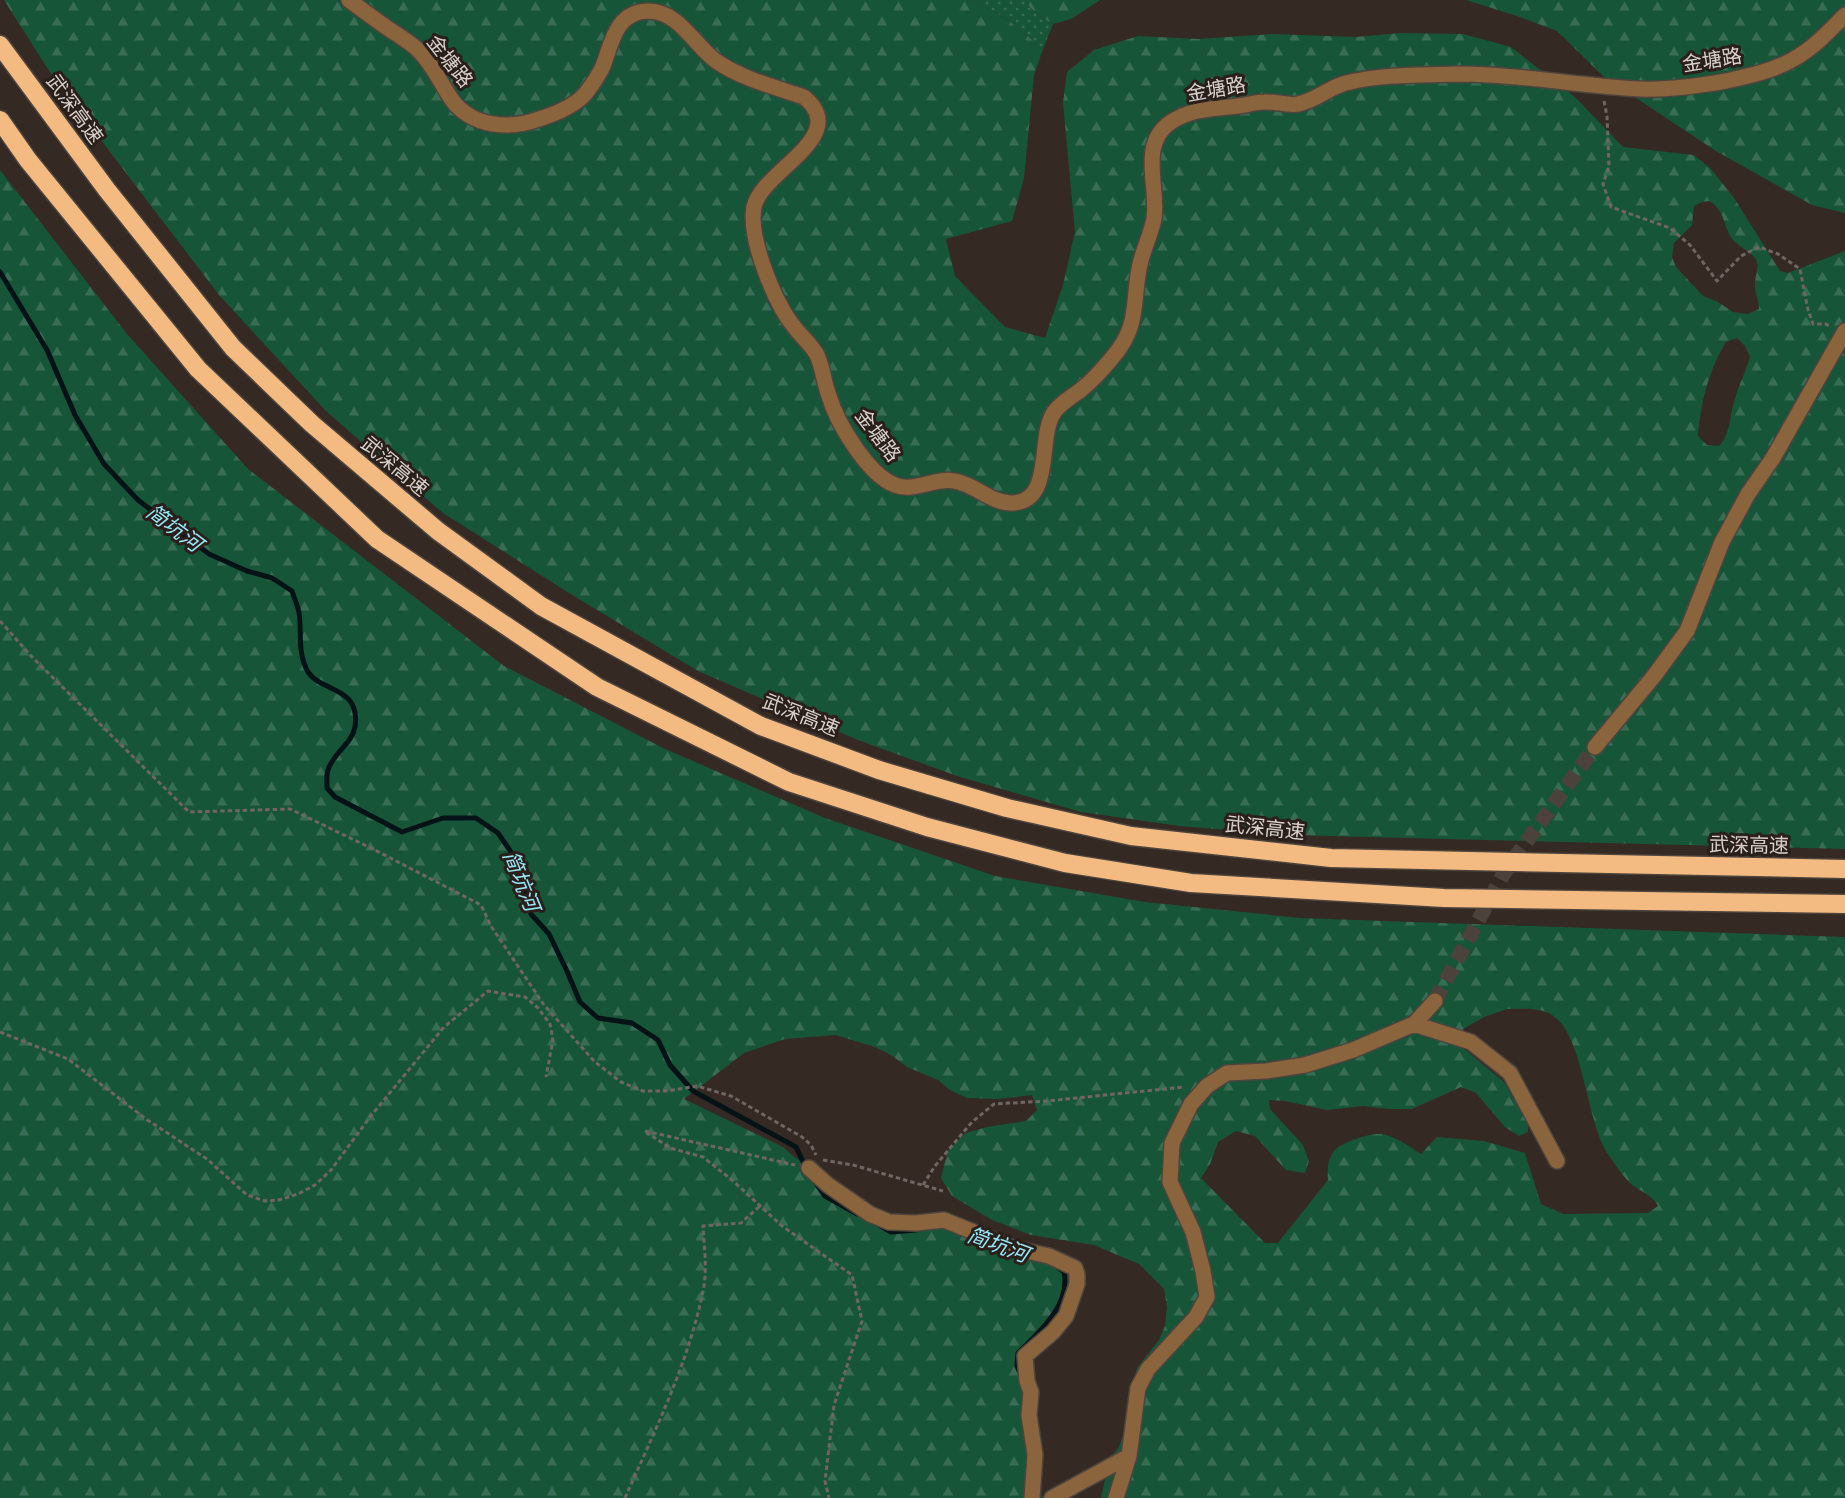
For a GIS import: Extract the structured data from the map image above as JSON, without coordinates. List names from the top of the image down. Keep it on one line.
{"streets":{"highway":["武深高速"],"street":["金塘路"]},"water":["简坑河"]}
